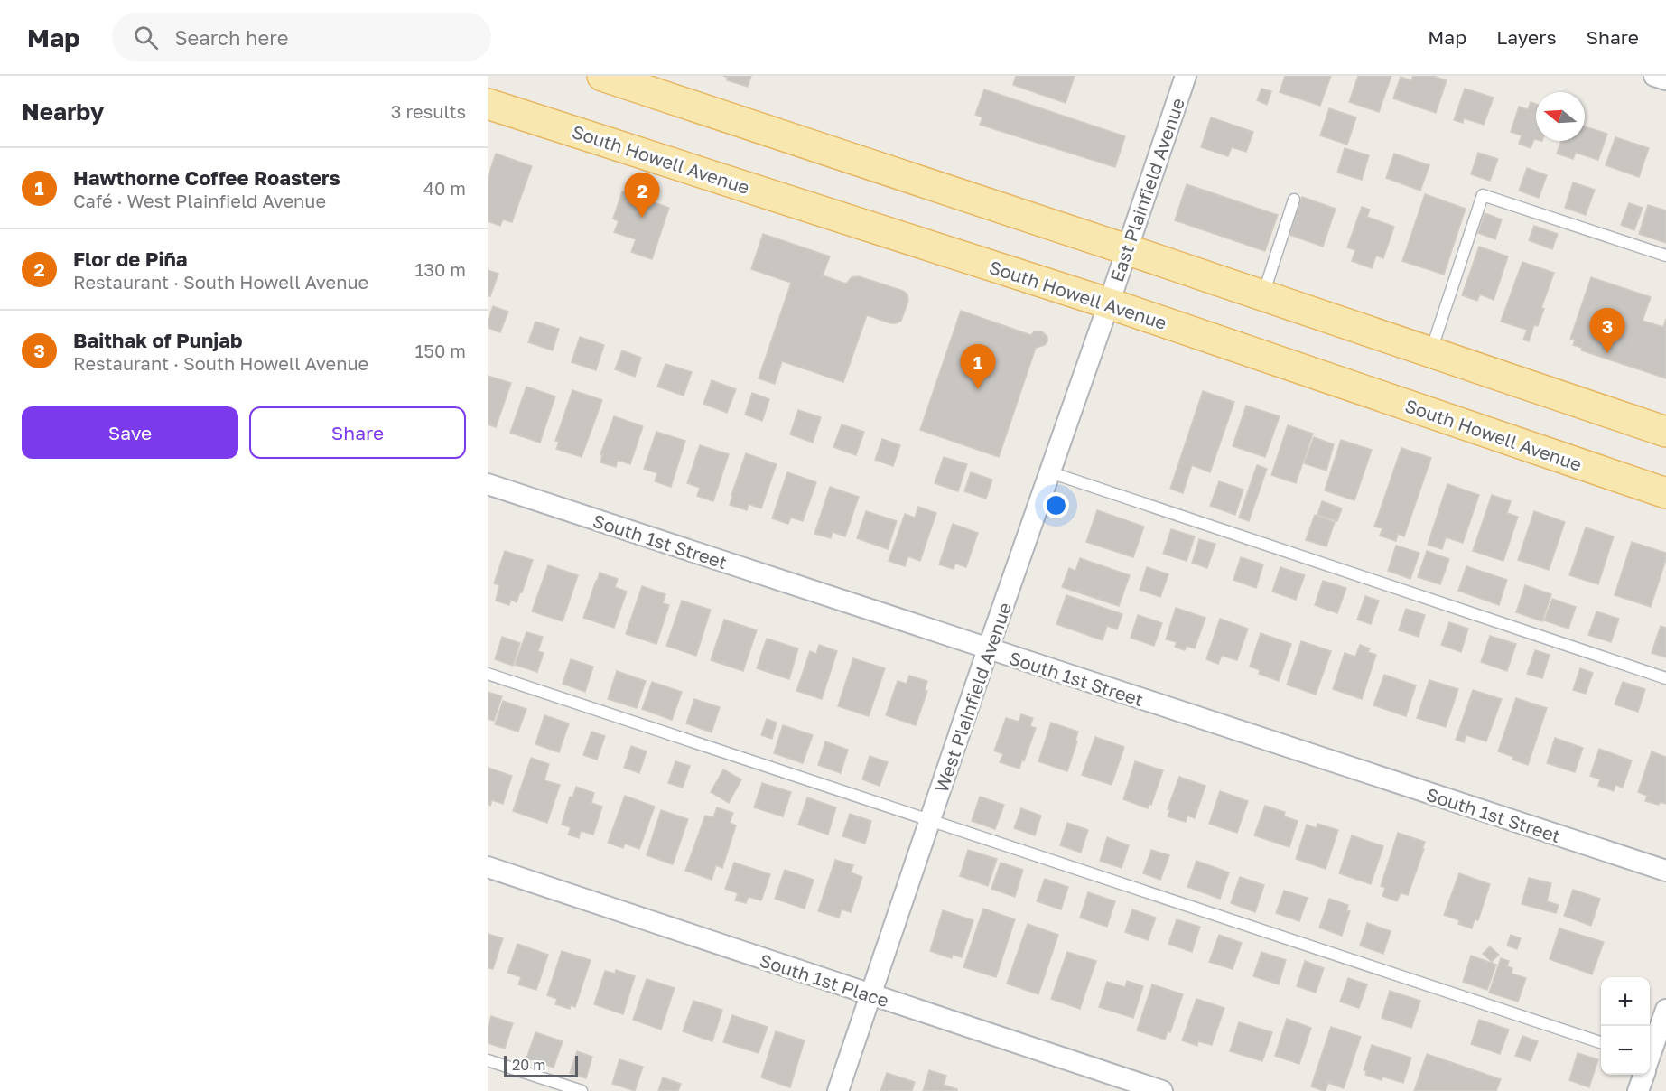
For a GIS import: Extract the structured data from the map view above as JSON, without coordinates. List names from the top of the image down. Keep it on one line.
{"streets":{"main road":["South Howell Avenue"],"street":["East Plainfield Avenue","South 1st Street","West Plainfield Avenue","South 1st Place"]},"crossings":[["South Howell Avenue","East Plainfield Avenue"],["South Howell Avenue","West Plainfield Avenue"],["East Plainfield Avenue","West Plainfield Avenue"],["South 1st Street","West Plainfield Avenue"],["West Plainfield Avenue","South 1st Place"]],"scale_bar":"20 m","north":"left","page":{"header":"Map","search":"Search here","nav":["Map","Layers","Share"],"heading":["Nearby","3 results"],"list":[{"mark":"1","name":"Hawthorne Coffee Roasters","note":"Café · West Plainfield Avenue","value":"40 m"},{"mark":"2","name":"Flor de Piña","note":"Restaurant · South Howell Avenue","value":"130 m"},{"mark":"3","name":"Baithak of Punjab","note":"Restaurant · South Howell Avenue","value":"150 m"}],"pins":["2","3","1"],"buttons":["Save","Share"],"map_buttons":["+","−"],"scale":"20 m"}}
